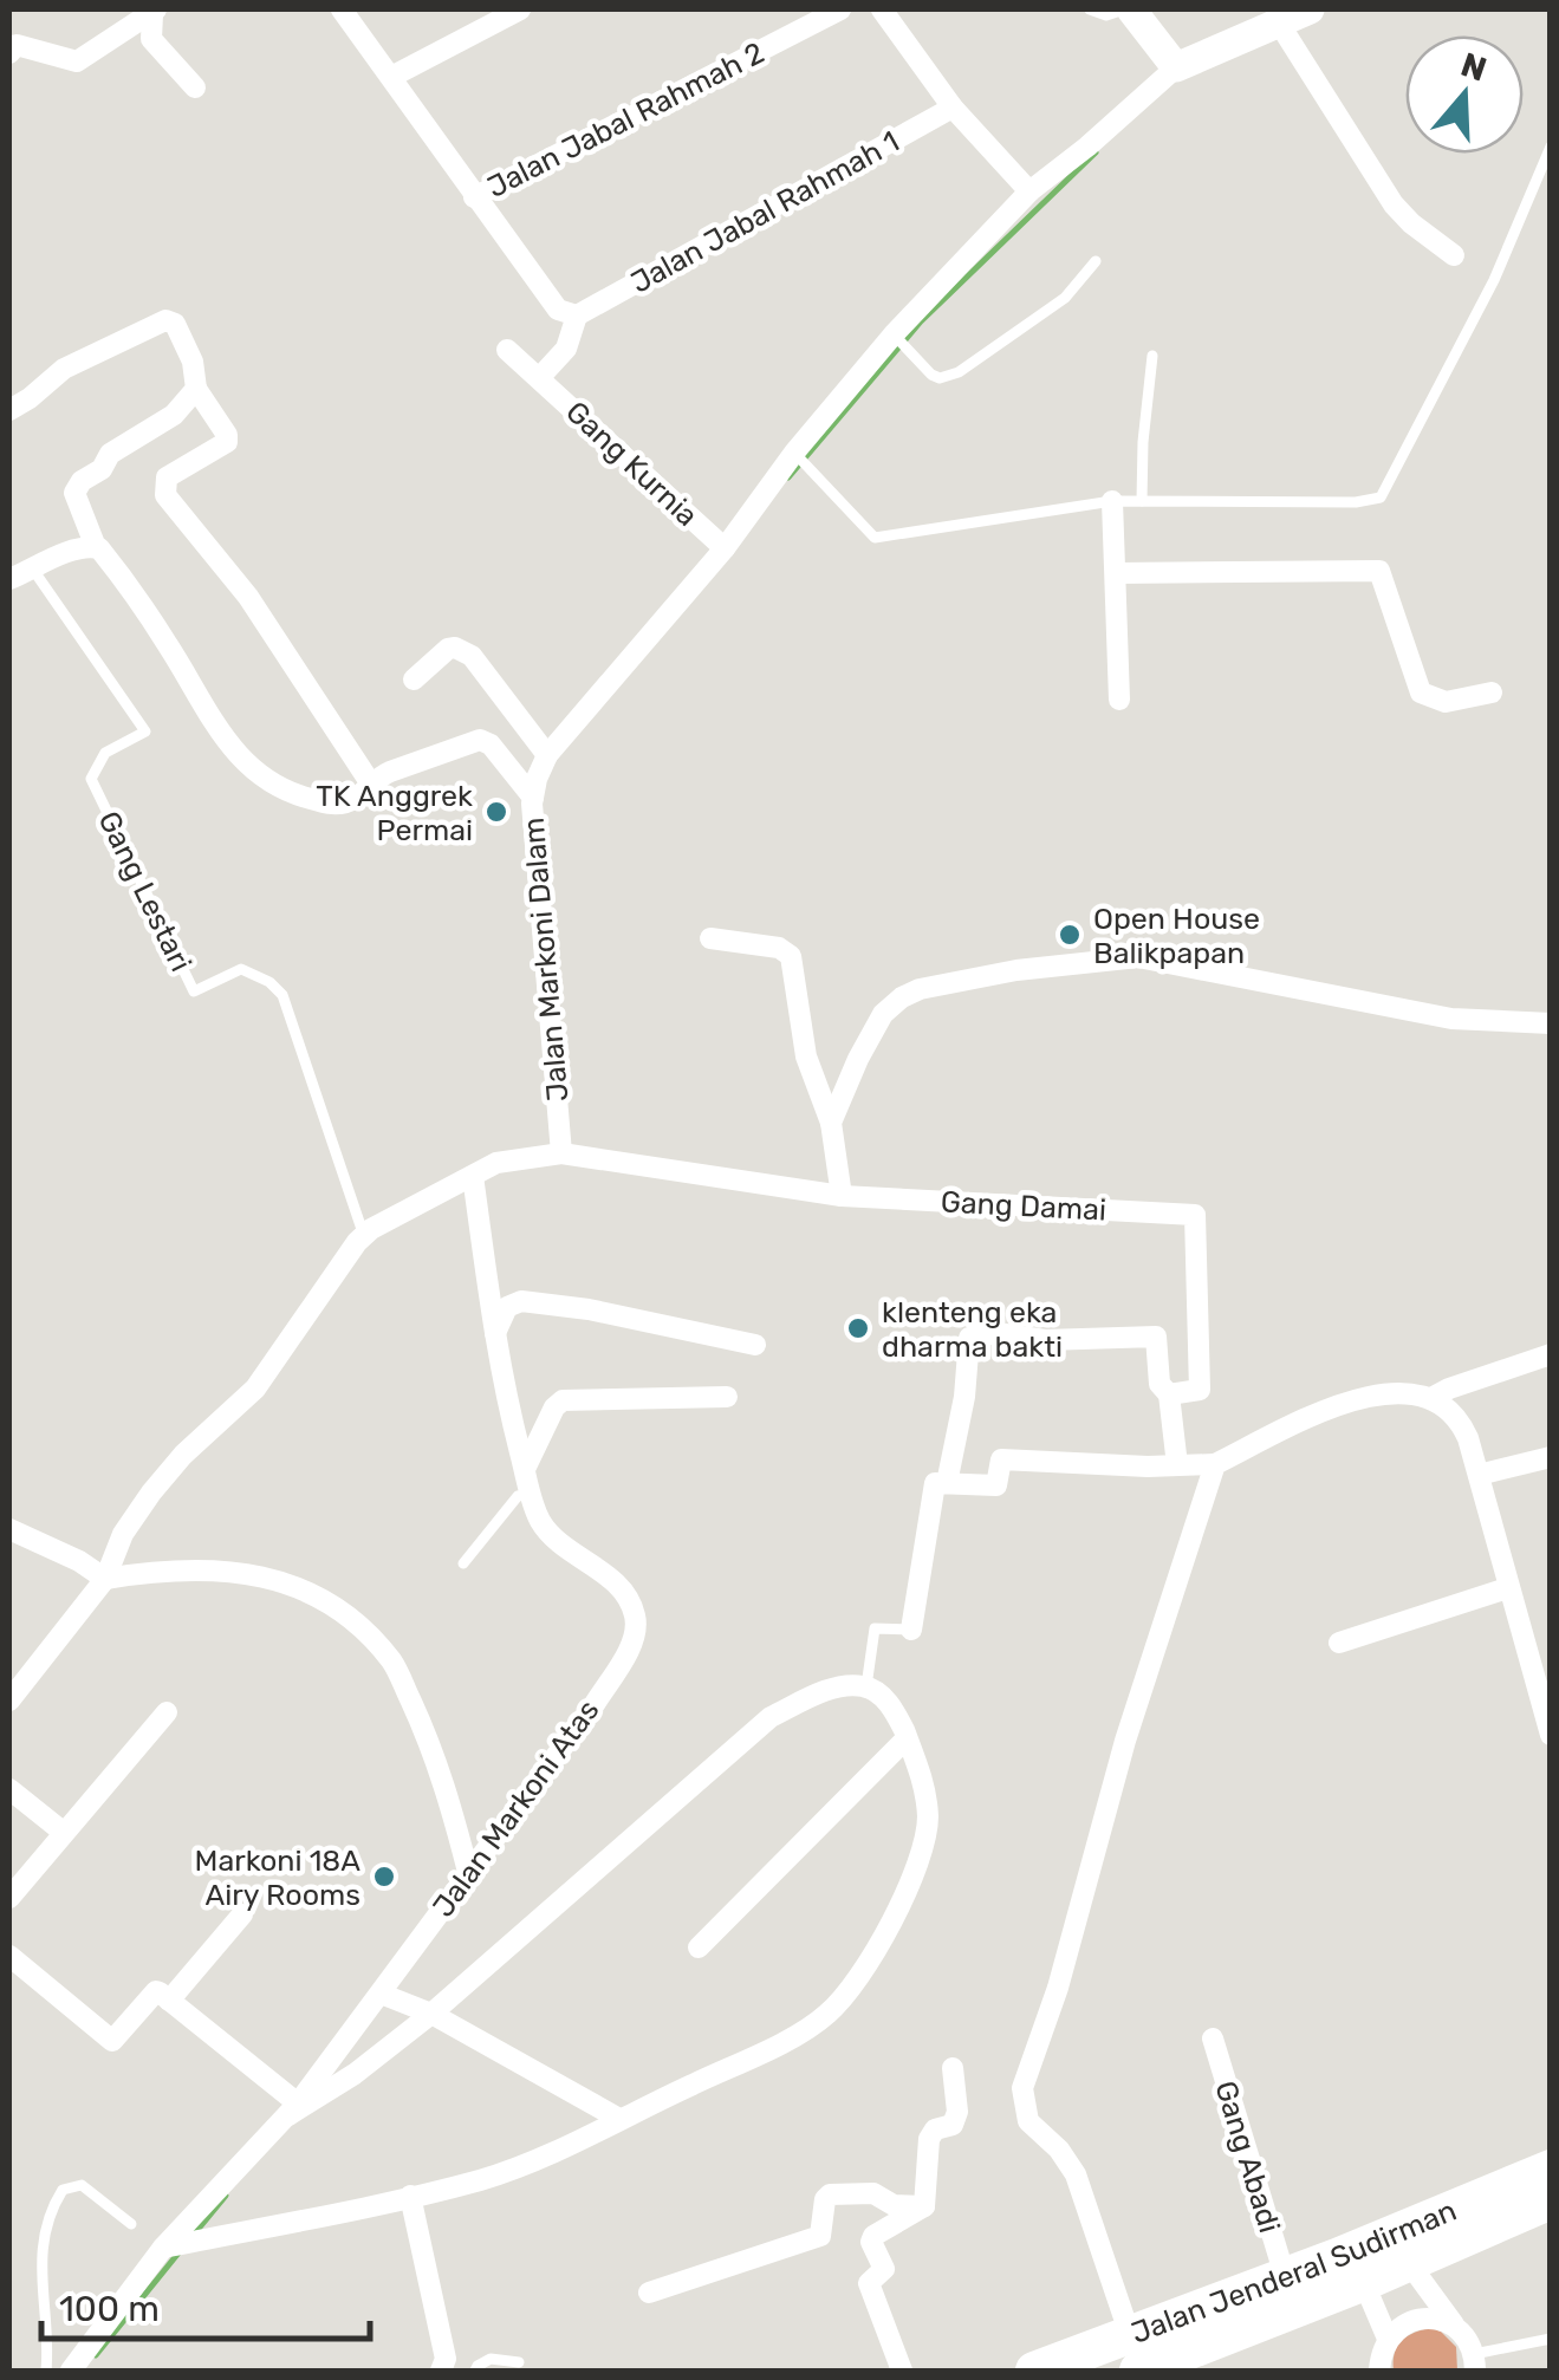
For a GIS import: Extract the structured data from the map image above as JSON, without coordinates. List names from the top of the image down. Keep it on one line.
{"streets":{"highway":["Jalan Jenderal Sudirman"],"street":["Jalan Jabal Rahmah 2","Jalan Jabal Rahmah 1","Gang Kurnia","Jalan Markoni Dalam","Gang Damai","Jalan Markoni Atas","Gang Abadi"],"lane":["Gang Lestari"]},"crossings":[["Gang Kurnia","Jalan Markoni Dalam"],["Gang Abadi","Jalan Jenderal Sudirman"]],"places":["TK Anggrek Permai","Open House Balikpapan","klenteng eka dharma bakti","Markoni 18A Airy Rooms"],"scale_bar":"100 m","north":"top"}
